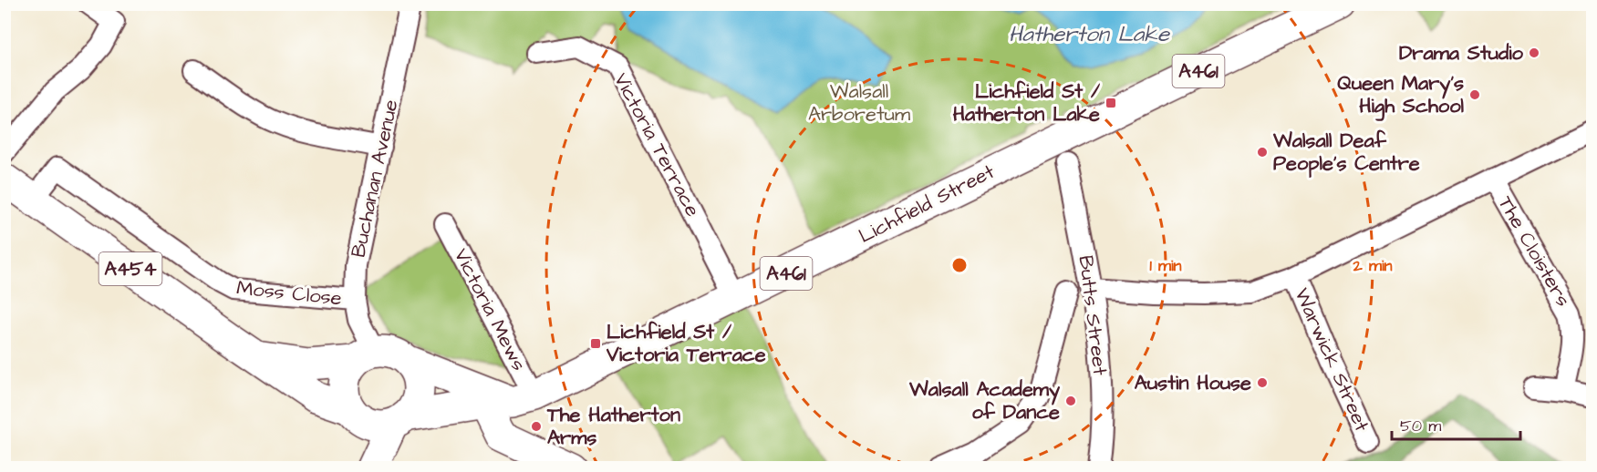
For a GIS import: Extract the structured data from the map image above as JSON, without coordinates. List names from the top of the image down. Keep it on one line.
{"streets":{"main road":["A461","Lichfield Street","A454"],"street":["Victoria Terrace","Buchanan Avenue","The Cloisters","Moss Close","Victoria Mews","Butts Street","Warwick Street"]},"crossings":[["Victoria Terrace","Lichfield Street"],["Buchanan Avenue","Lichfield Street"],["Buchanan Avenue","A454"],["Buchanan Avenue","Moss Close"],["Lichfield Street","A454"],["Lichfield Street","Victoria Mews"]],"water":["Hatherton Lake"],"parks":["Walsall Arboretum"],"places":{"other":["Drama Studio","Queen Mary's High School","Walsall Deaf People's Centre","Austin House","Walsall Academy of Dance","The Hatherton Arms"],"transit":["Lichfield St / Hatherton Lake","Lichfield St / Victoria Terrace"]},"scale_bar":"50 m","rings":["1 min","2 min"]}
